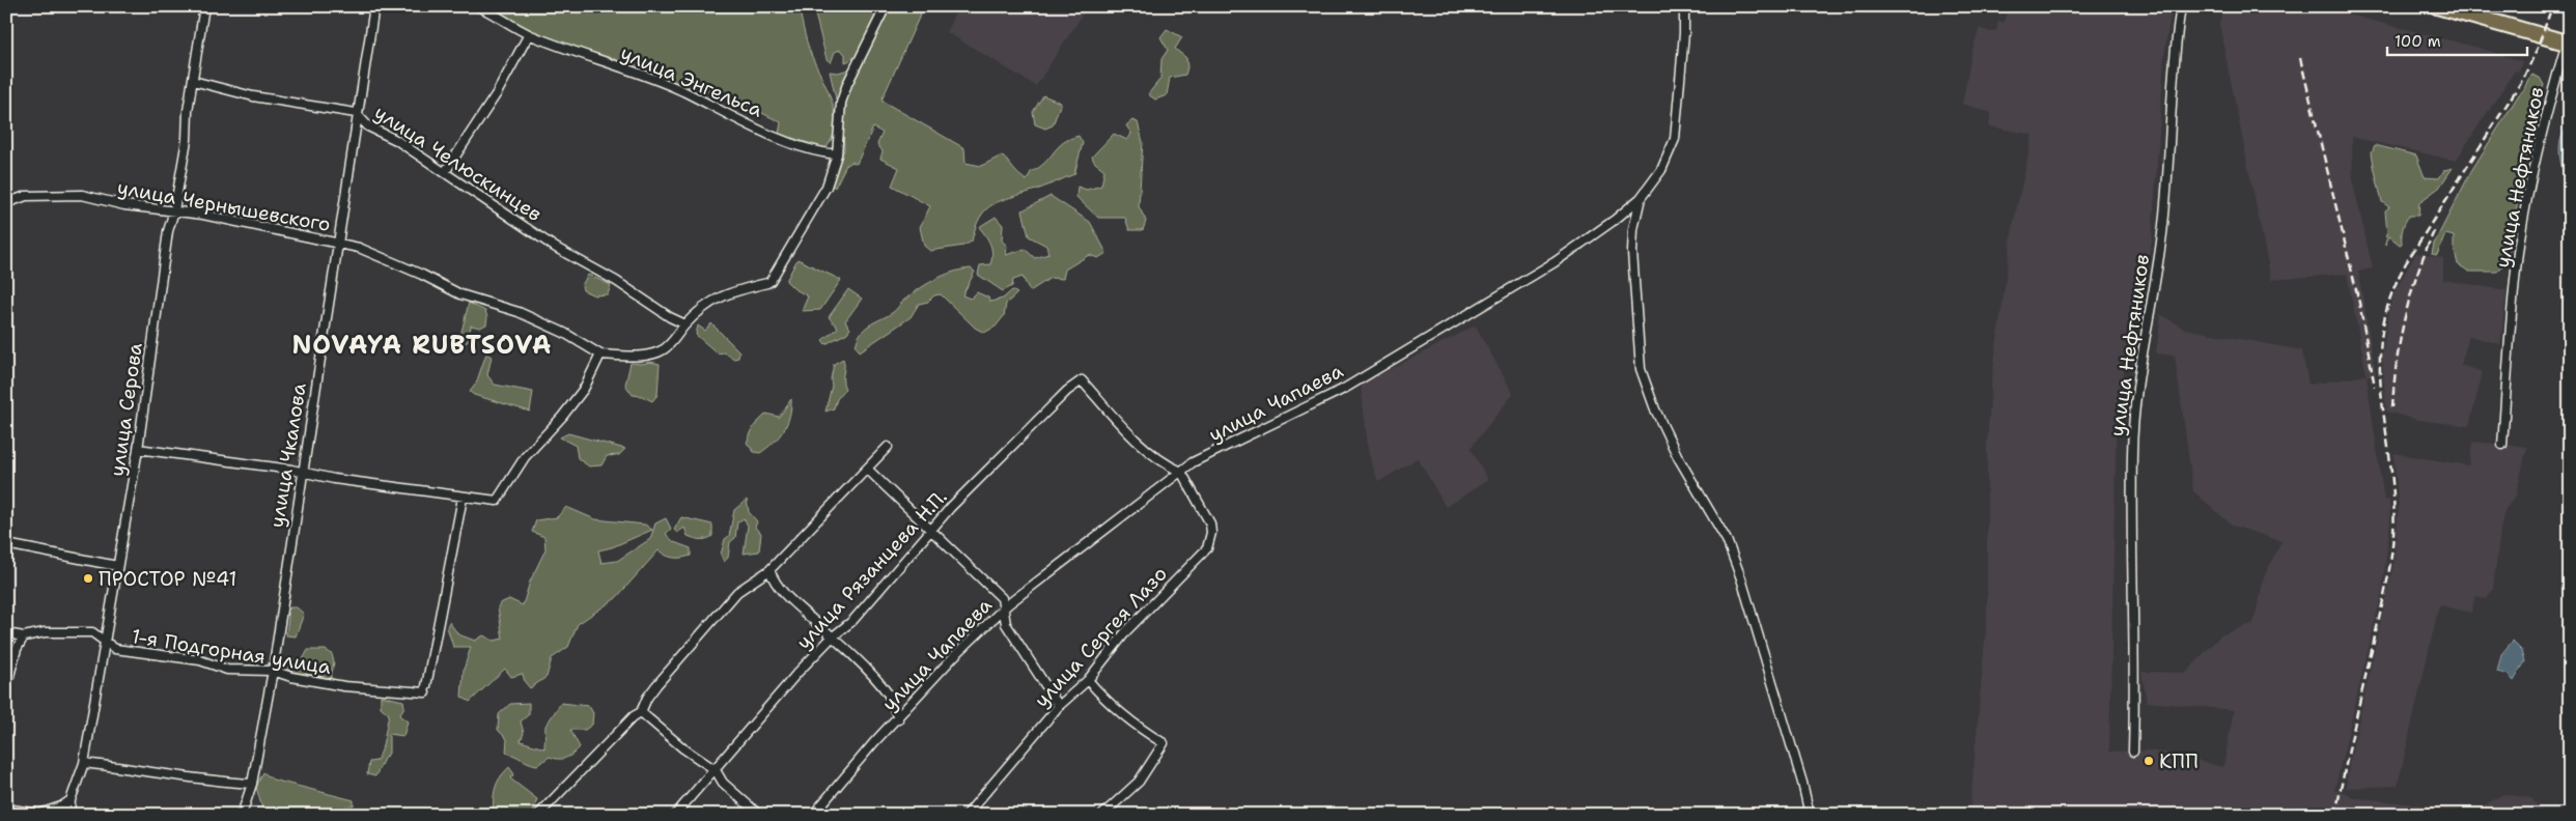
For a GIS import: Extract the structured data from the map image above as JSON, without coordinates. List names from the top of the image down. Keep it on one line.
{"streets":{"street":["улица Энгельса","улица Челюскинцев","улица Нефтяников","улица Чернышевского","улица Чапаева","улица Серова","улица Чкалова","улица Рязанцева Н.П.","улица Сергея Лазо","1-я Подгорная улица"]},"crossings":[["улица Челюскинцев","улица Серова"],["улица Челюскинцев","улица Чкалова"],["улица Чернышевского","улица Серова"],["улица Чернышевского","улица Чкалова"],["улица Чапаева","улица Рязанцева Н.П."],["улица Чапаева","улица Сергея Лазо"],["улица Серова","1-я Подгорная улица"],["улица Чкалова","1-я Подгорная улица"],["улица Рязанцева Н.П.","улица Сергея Лазо"]],"districts":["NOVAYA RUBTSOVA"],"places":["ПРОСТОР №41","КПП"],"scale_bar":"100 m"}
